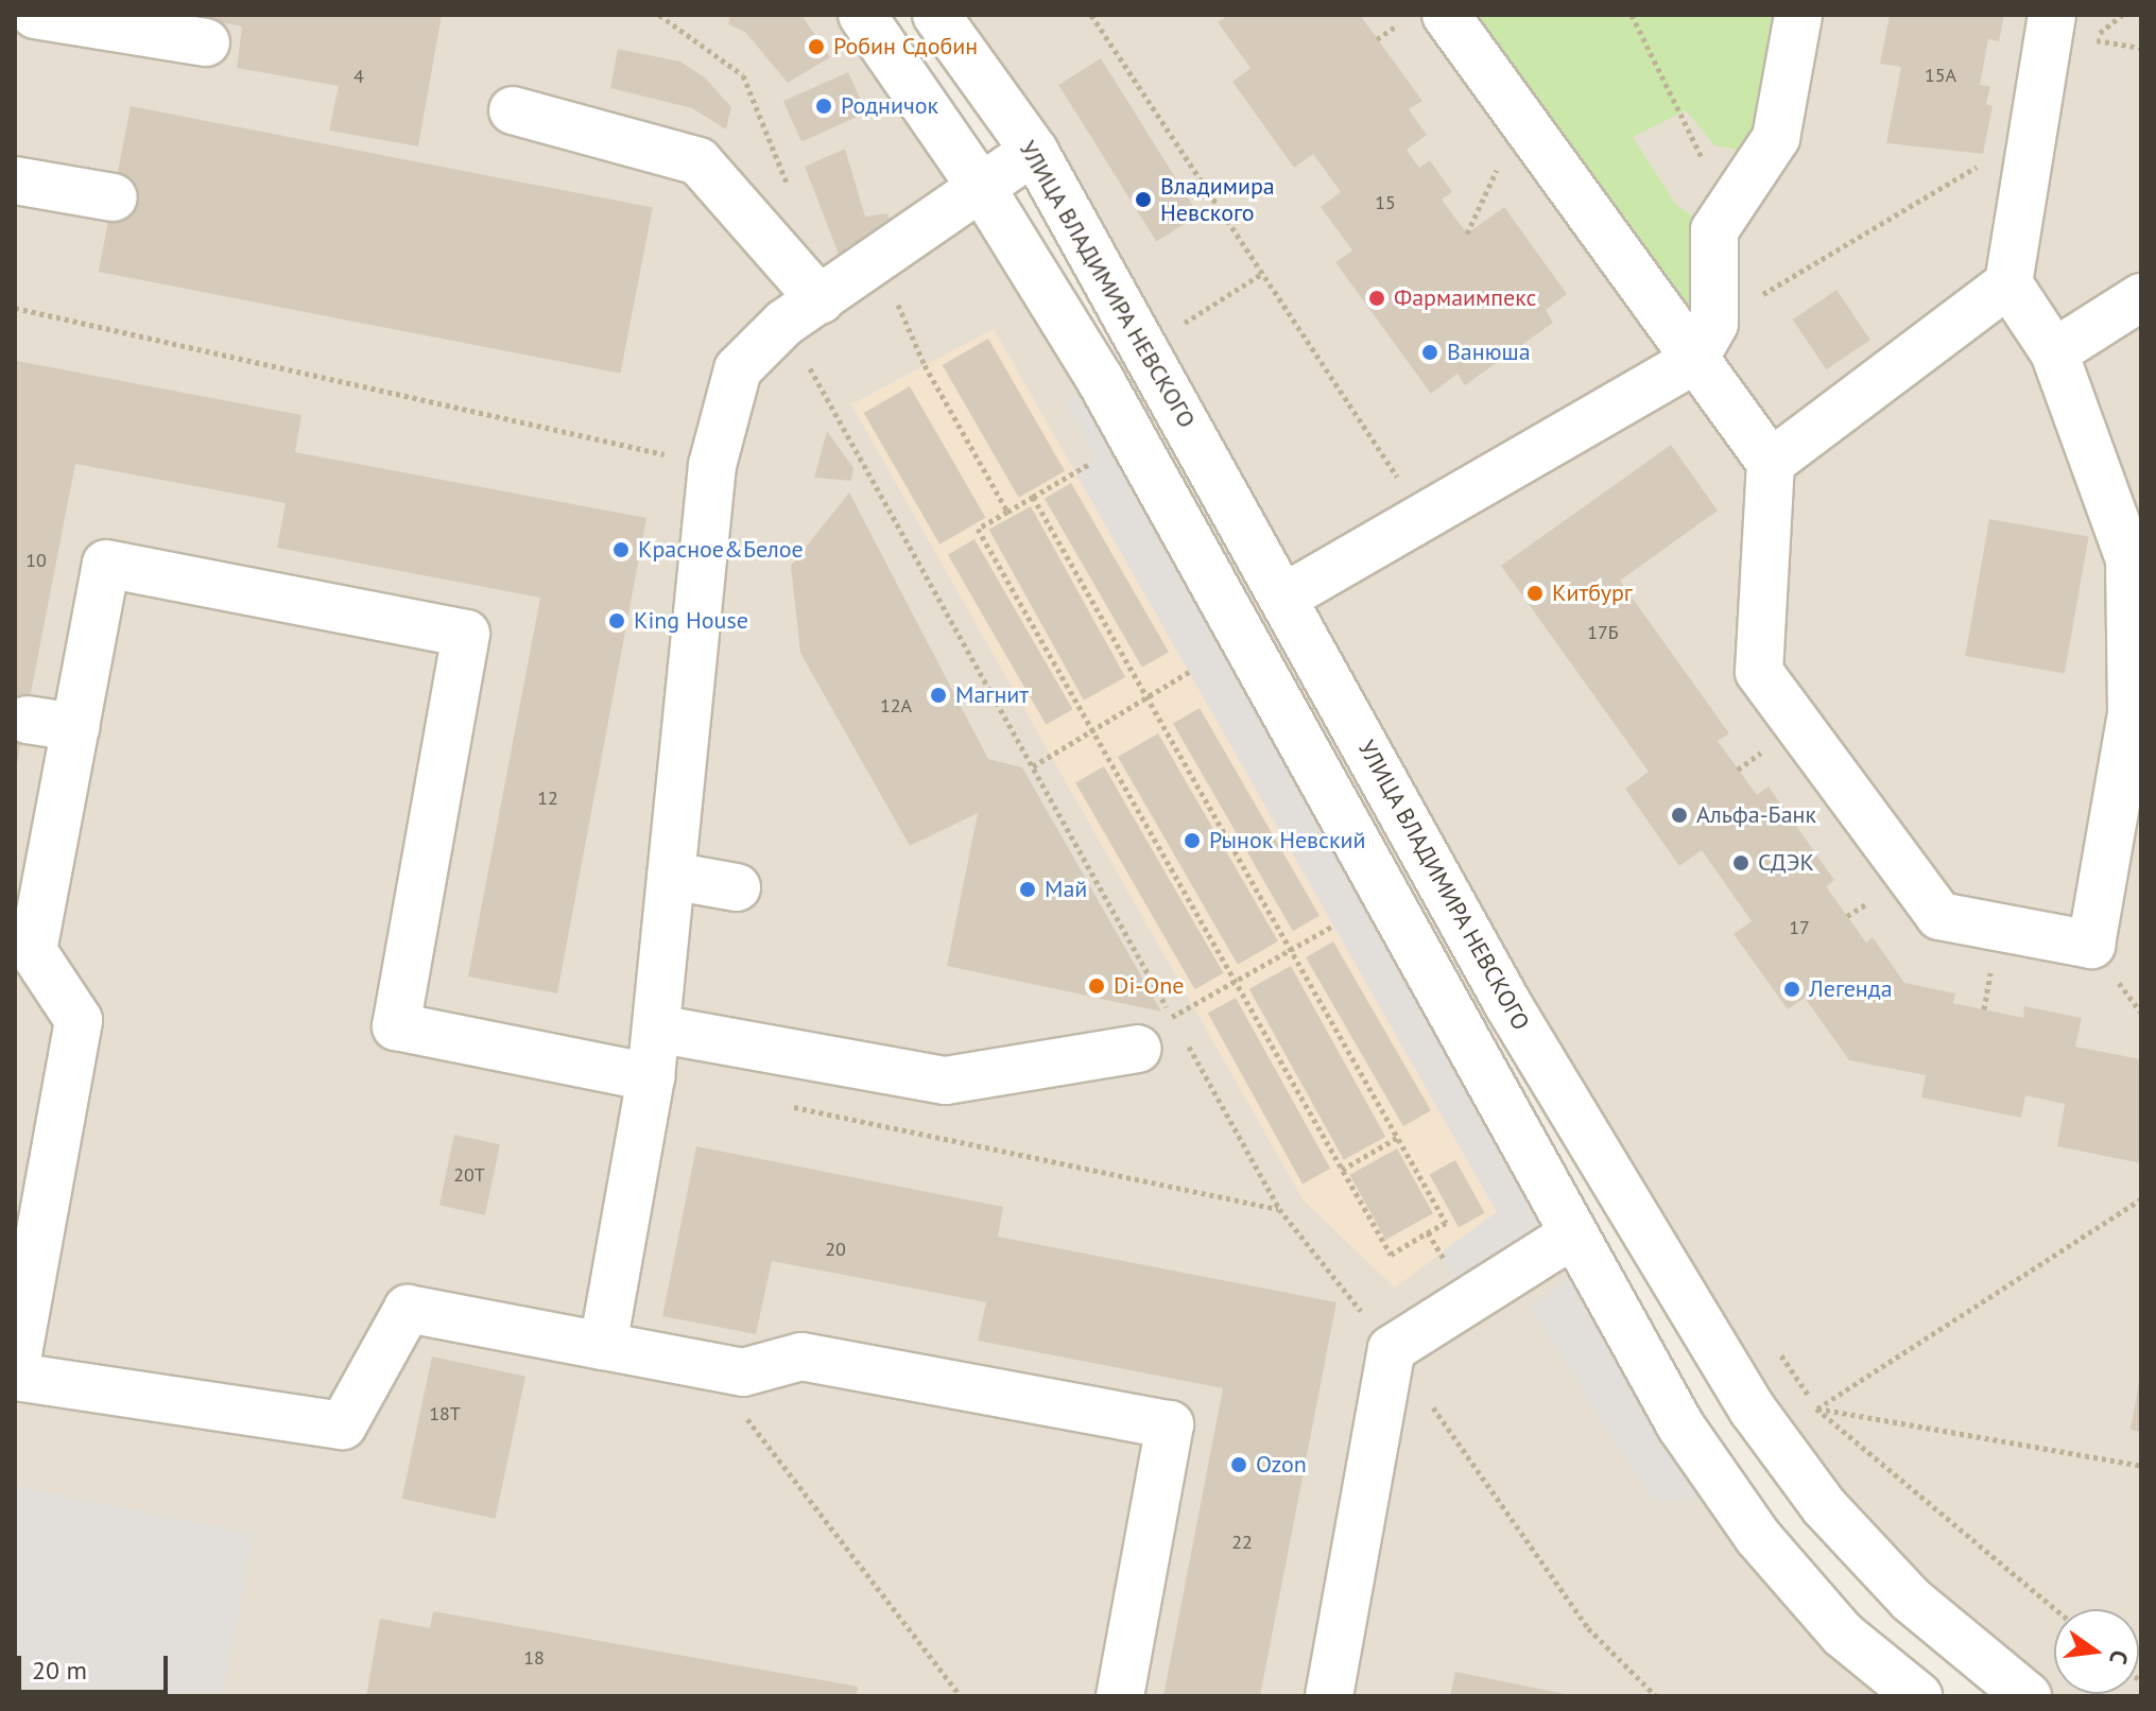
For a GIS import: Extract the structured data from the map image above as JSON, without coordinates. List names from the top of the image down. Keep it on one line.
{"streets":{"street":["УЛИЦА ВЛАДИМИРА НЕВСКОГО"]},"places":["Робин Сдобин","Родничок","Владимира Невского","Фармаимпекс","Ванюша","Красное&Белое","Китбург","King House","Магнит","Альфа-Банк","Рынок Невский","СДЭК","Май","Di-One","Легенда","Ozon"],"house_numbers":["15А","4","15","10","17Б","12А","12","17","20Т","20","18Т","22","18"],"scale_bar":"20 m","north":"right"}
